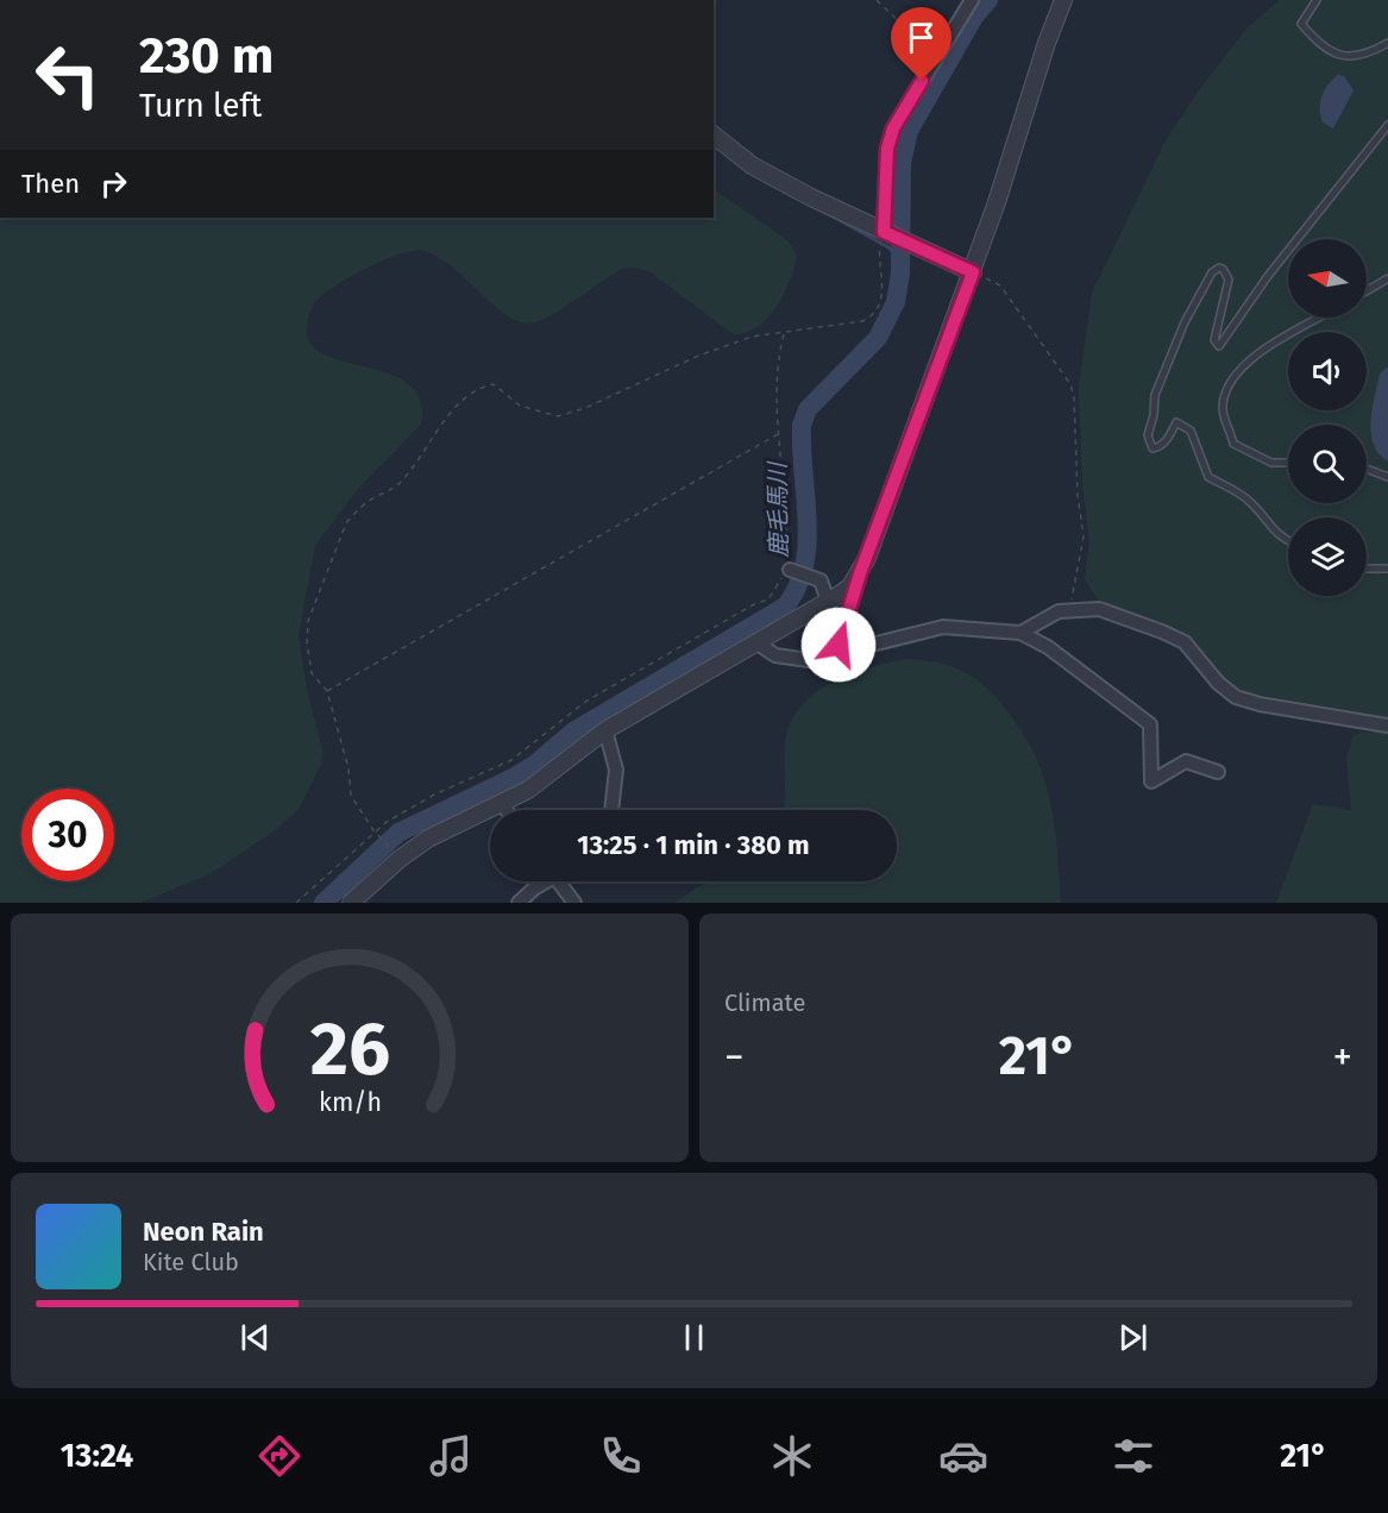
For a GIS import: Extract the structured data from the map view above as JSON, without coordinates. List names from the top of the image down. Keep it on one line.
{"water":["鹿毛馬川"],"north":"left","page":{"turn":["230 m","Turn left"],"then":"Then","limit":"30","trip":"13:25 · 1 min · 380 m","tile":"Climate","heat":["−","21°","+"],"song":["Neon Rain","Kite Club"],"tabs":["13:24","21°"],"gauge":["26","km/h"]}}
